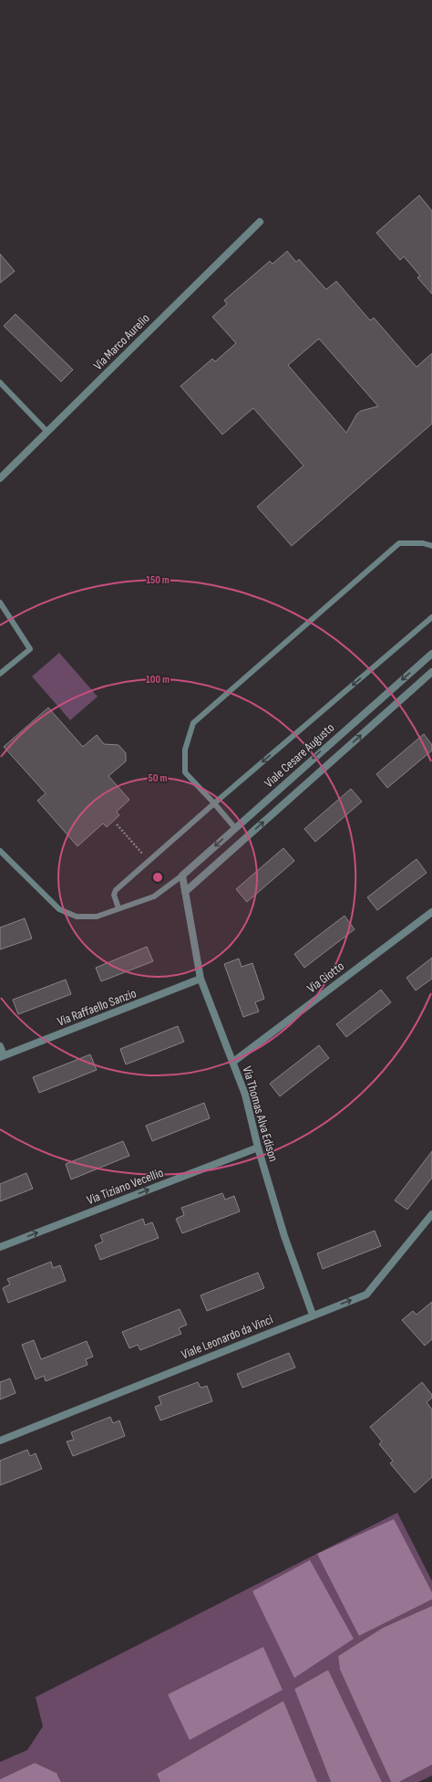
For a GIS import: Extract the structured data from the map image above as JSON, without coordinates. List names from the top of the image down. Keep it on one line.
{"streets":{"street":["Via Marco Aurelio","Viale Cesare Augusto","Via Giotto","Via Raffaello Sanzio","Via Thomas Alva Edison","Via Tiziano Vecellio","Viale Leonardo da Vinci"]},"crossings":[["Viale Cesare Augusto","Via Thomas Alva Edison"],["Via Giotto","Via Thomas Alva Edison"],["Via Raffaello Sanzio","Via Thomas Alva Edison"],["Via Thomas Alva Edison","Via Tiziano Vecellio"],["Via Thomas Alva Edison","Viale Leonardo da Vinci"]],"one_way":["Via Tiziano Vecellio"],"rings":["150 m","100 m","50 m"]}
